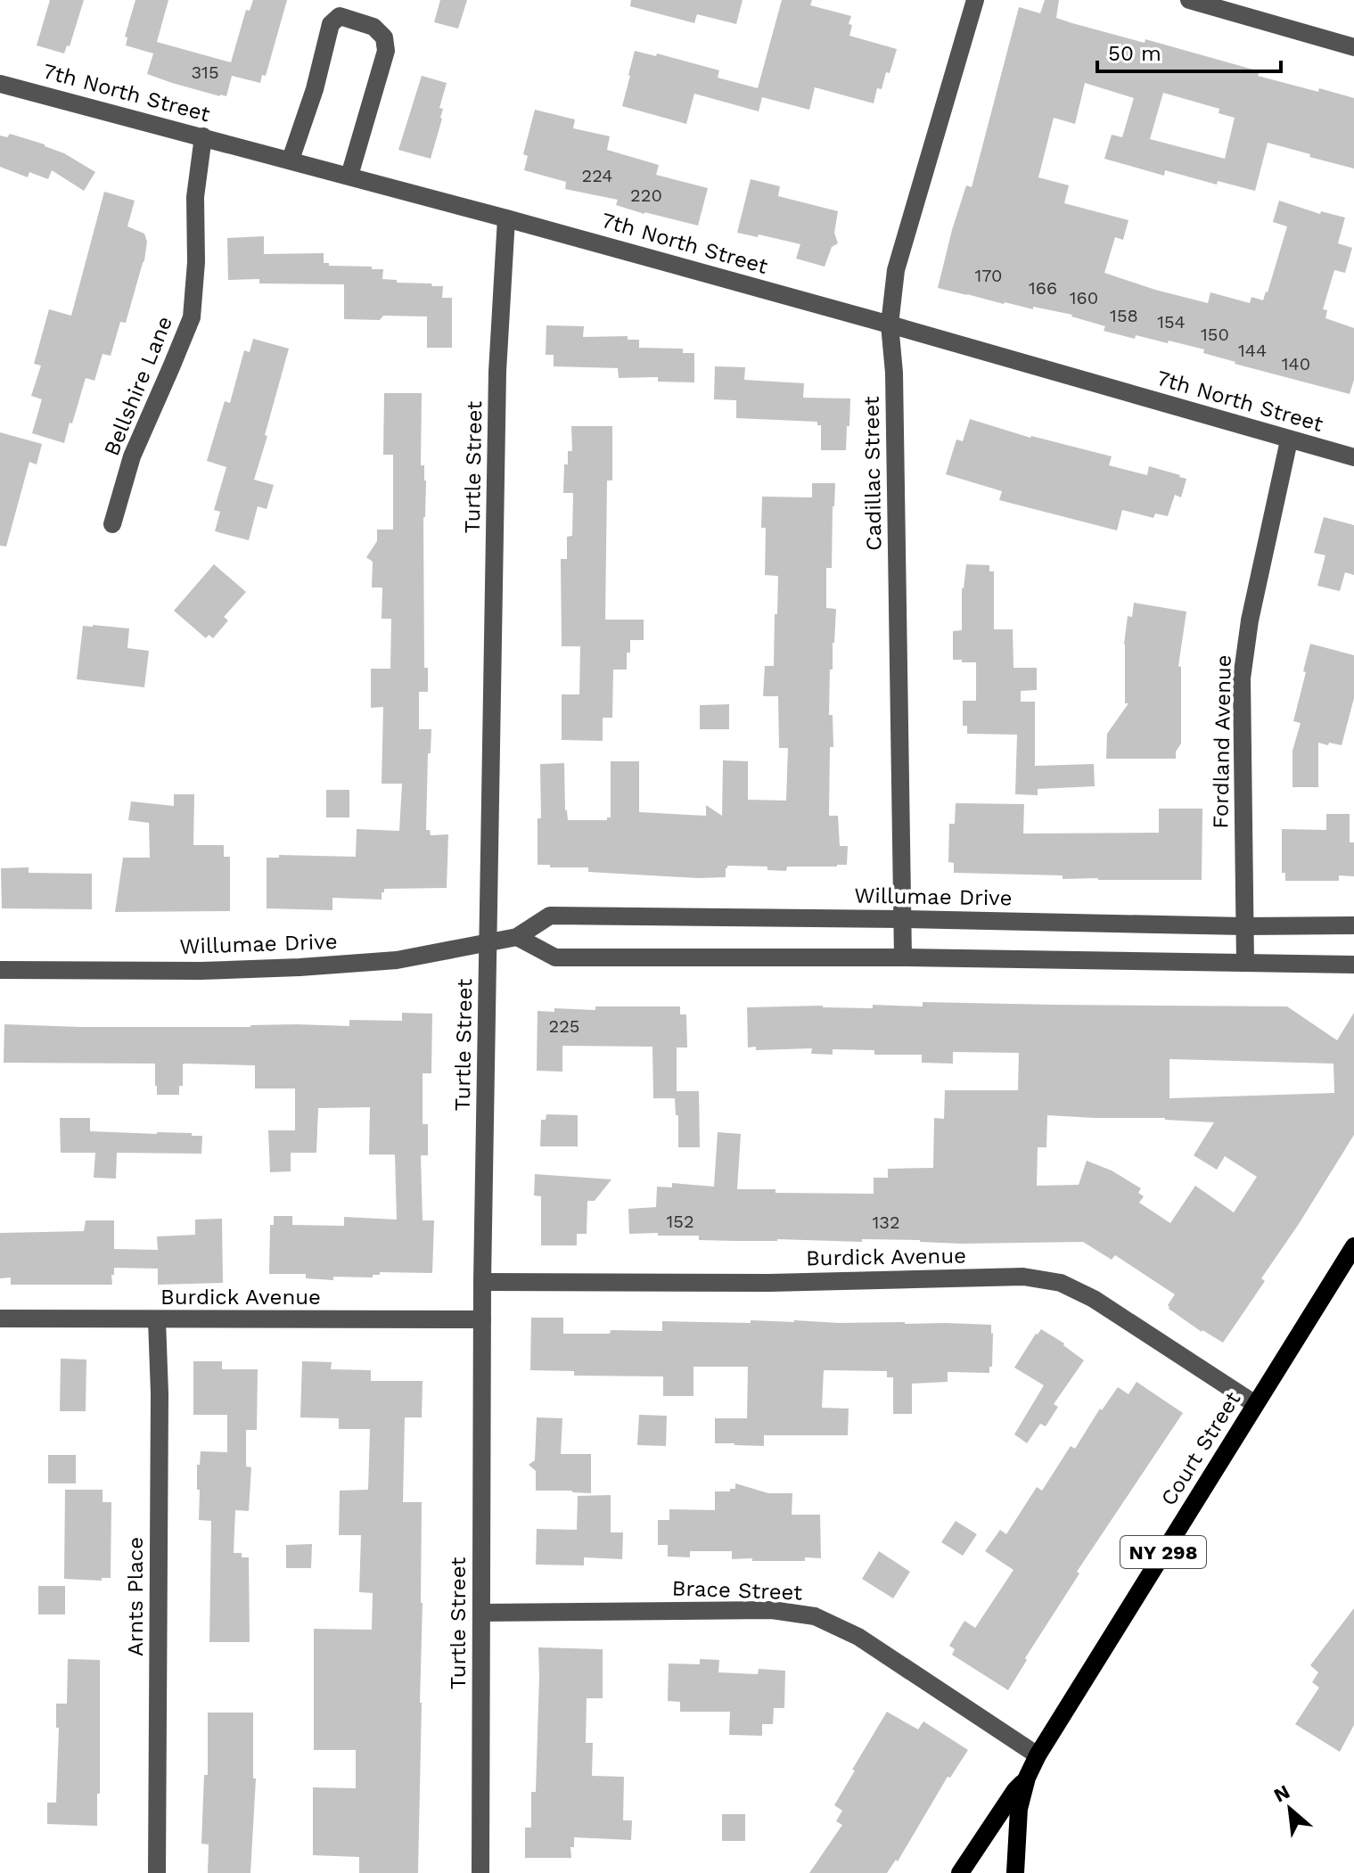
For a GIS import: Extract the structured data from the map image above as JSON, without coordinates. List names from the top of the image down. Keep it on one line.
{"streets":{"main road":["Court Street","NY 298"],"street":["7th North Street","Bellshire Lane","Turtle Street","Cadillac Street","Fordland Avenue","Willumae Drive","Burdick Avenue","Brace Street","Arnts Place"]},"crossings":[["7th North Street","Bellshire Lane"],["7th North Street","Turtle Street"],["7th North Street","Cadillac Street"],["7th North Street","Fordland Avenue"],["Turtle Street","Willumae Drive"],["Turtle Street","Burdick Avenue"],["Turtle Street","Brace Street"],["Cadillac Street","Willumae Drive"],["Fordland Avenue","Willumae Drive"],["Burdick Avenue","Court Street"],["Burdick Avenue","Arnts Place"],["Court Street","Brace Street"]],"house_numbers":["315","224","220","170","166","160","158","154","150","144","140","225","152","132"],"scale_bar":"50 m","north":"top left"}
